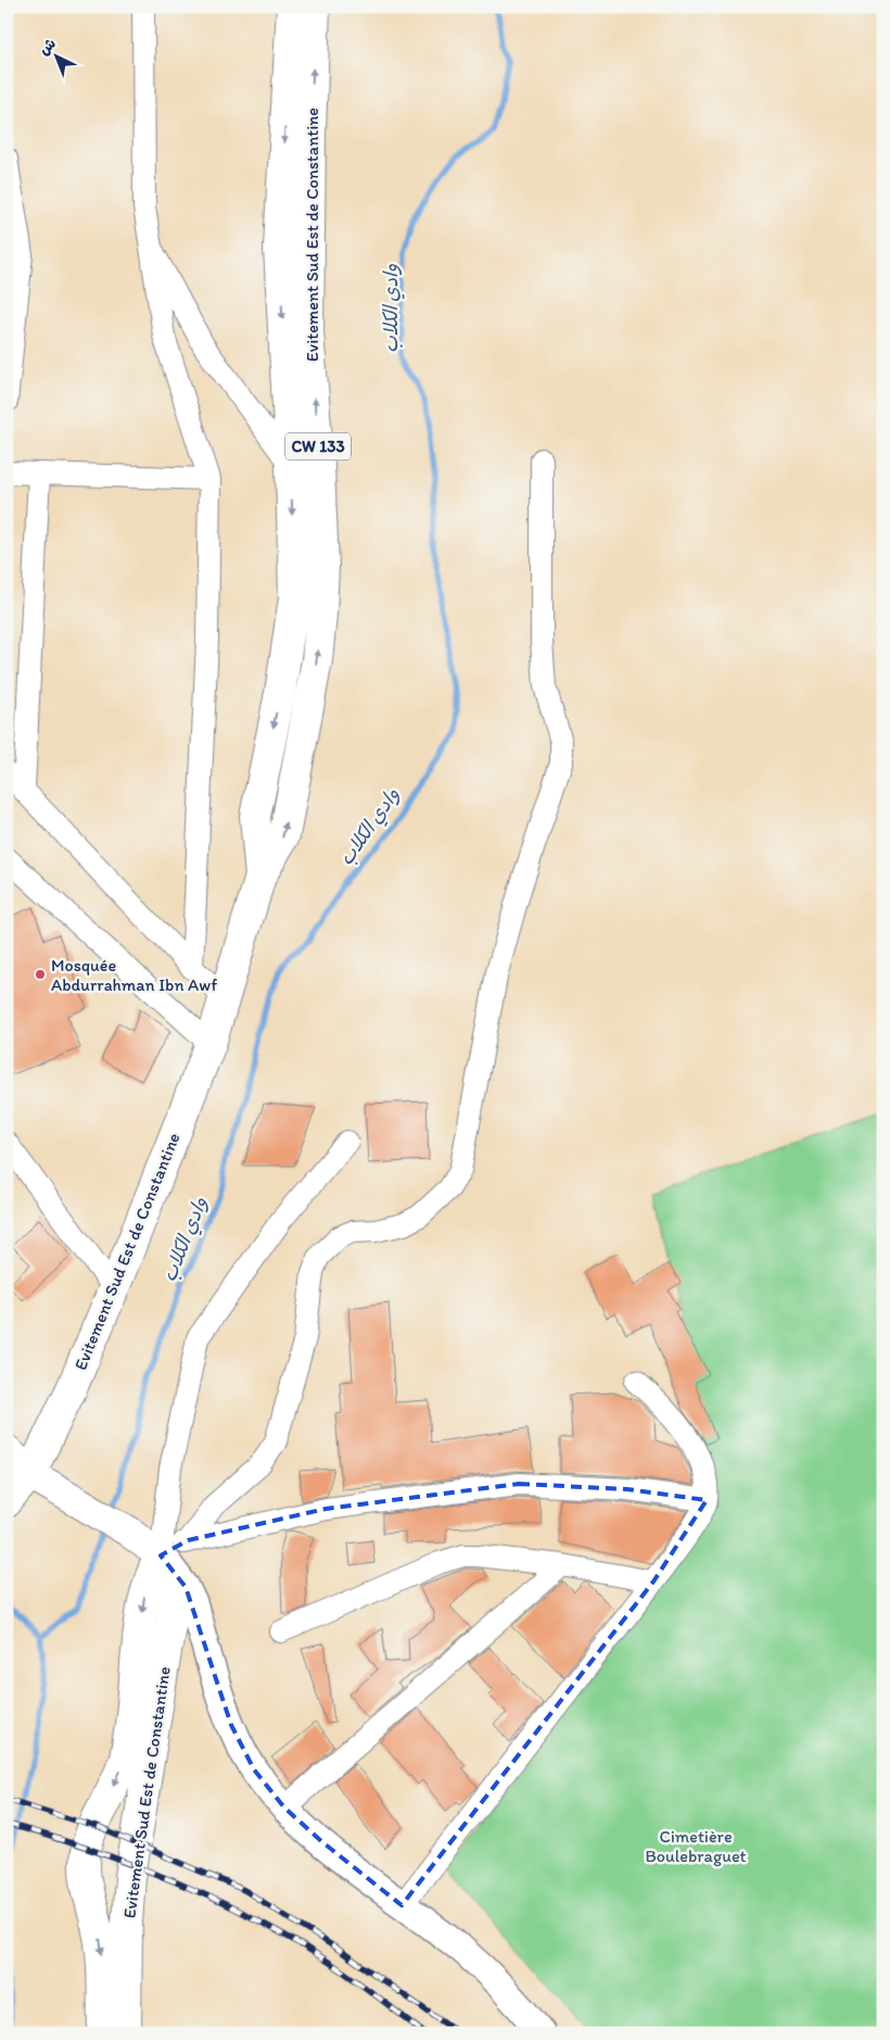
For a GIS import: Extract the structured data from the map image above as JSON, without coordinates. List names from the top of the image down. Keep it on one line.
{"streets":{"main road":["Evitement Sud Est de Constantine","CW 133"]},"crossings":[["Evitement Sud Est de Constantine","CW 133"]],"water":["وادي الكلاب"],"parks":["Cimetière Boulebraguet"],"places":["Mosquée Abdurrahman Ibn Awf"],"north":"top left"}
